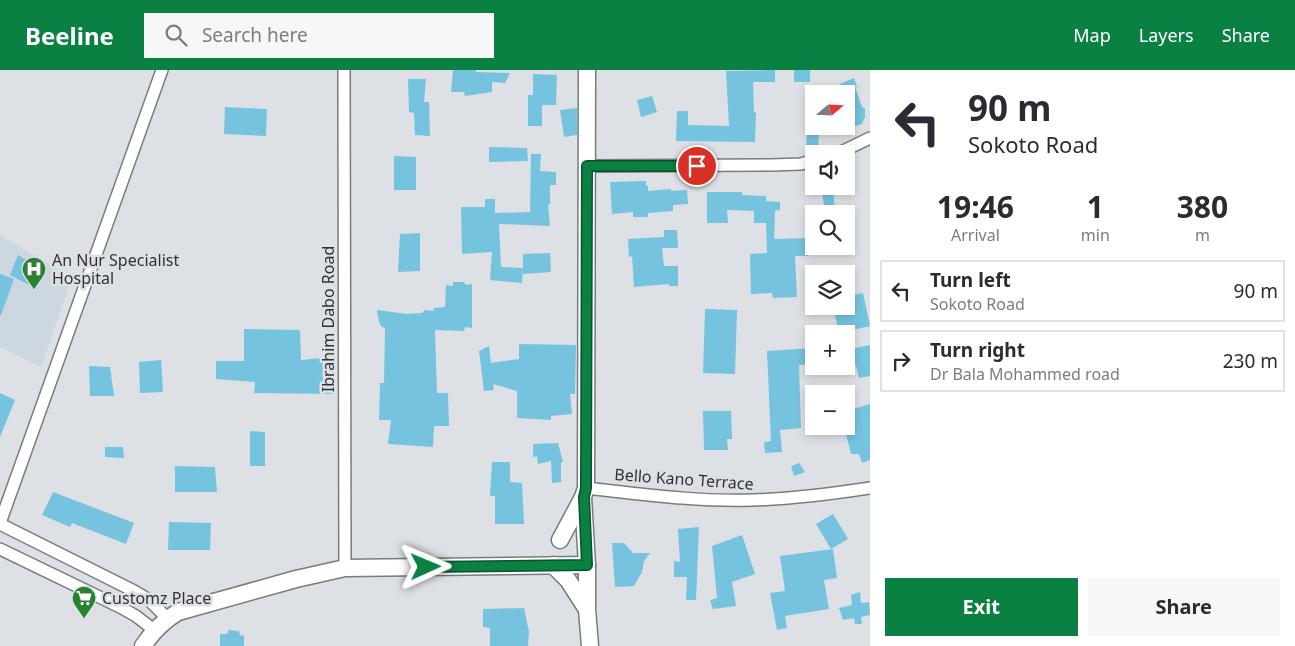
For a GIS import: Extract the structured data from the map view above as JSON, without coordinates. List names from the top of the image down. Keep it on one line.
{"streets":{"street":["Ibrahim Dabo Road","Bello Kano Terrace"]},"places":{"hospital":["An Nur Specialist Hospital"],"supermarket":["Customz Place"]},"north":"right","page":{"header":"Beeline","search":"Search here","nav":["Map","Layers","Share"],"turn":["90 m","Sokoto Road"],"map_buttons":["+","−"],"eta":["19:46","Arrival","1","min","380","m"],"list":[{"name":"Turn left","note":"Sokoto Road","value":"90 m"},{"name":"Turn right","note":"Dr Bala Mohammed road","value":"230 m"}],"buttons":["Exit","Share"]}}
